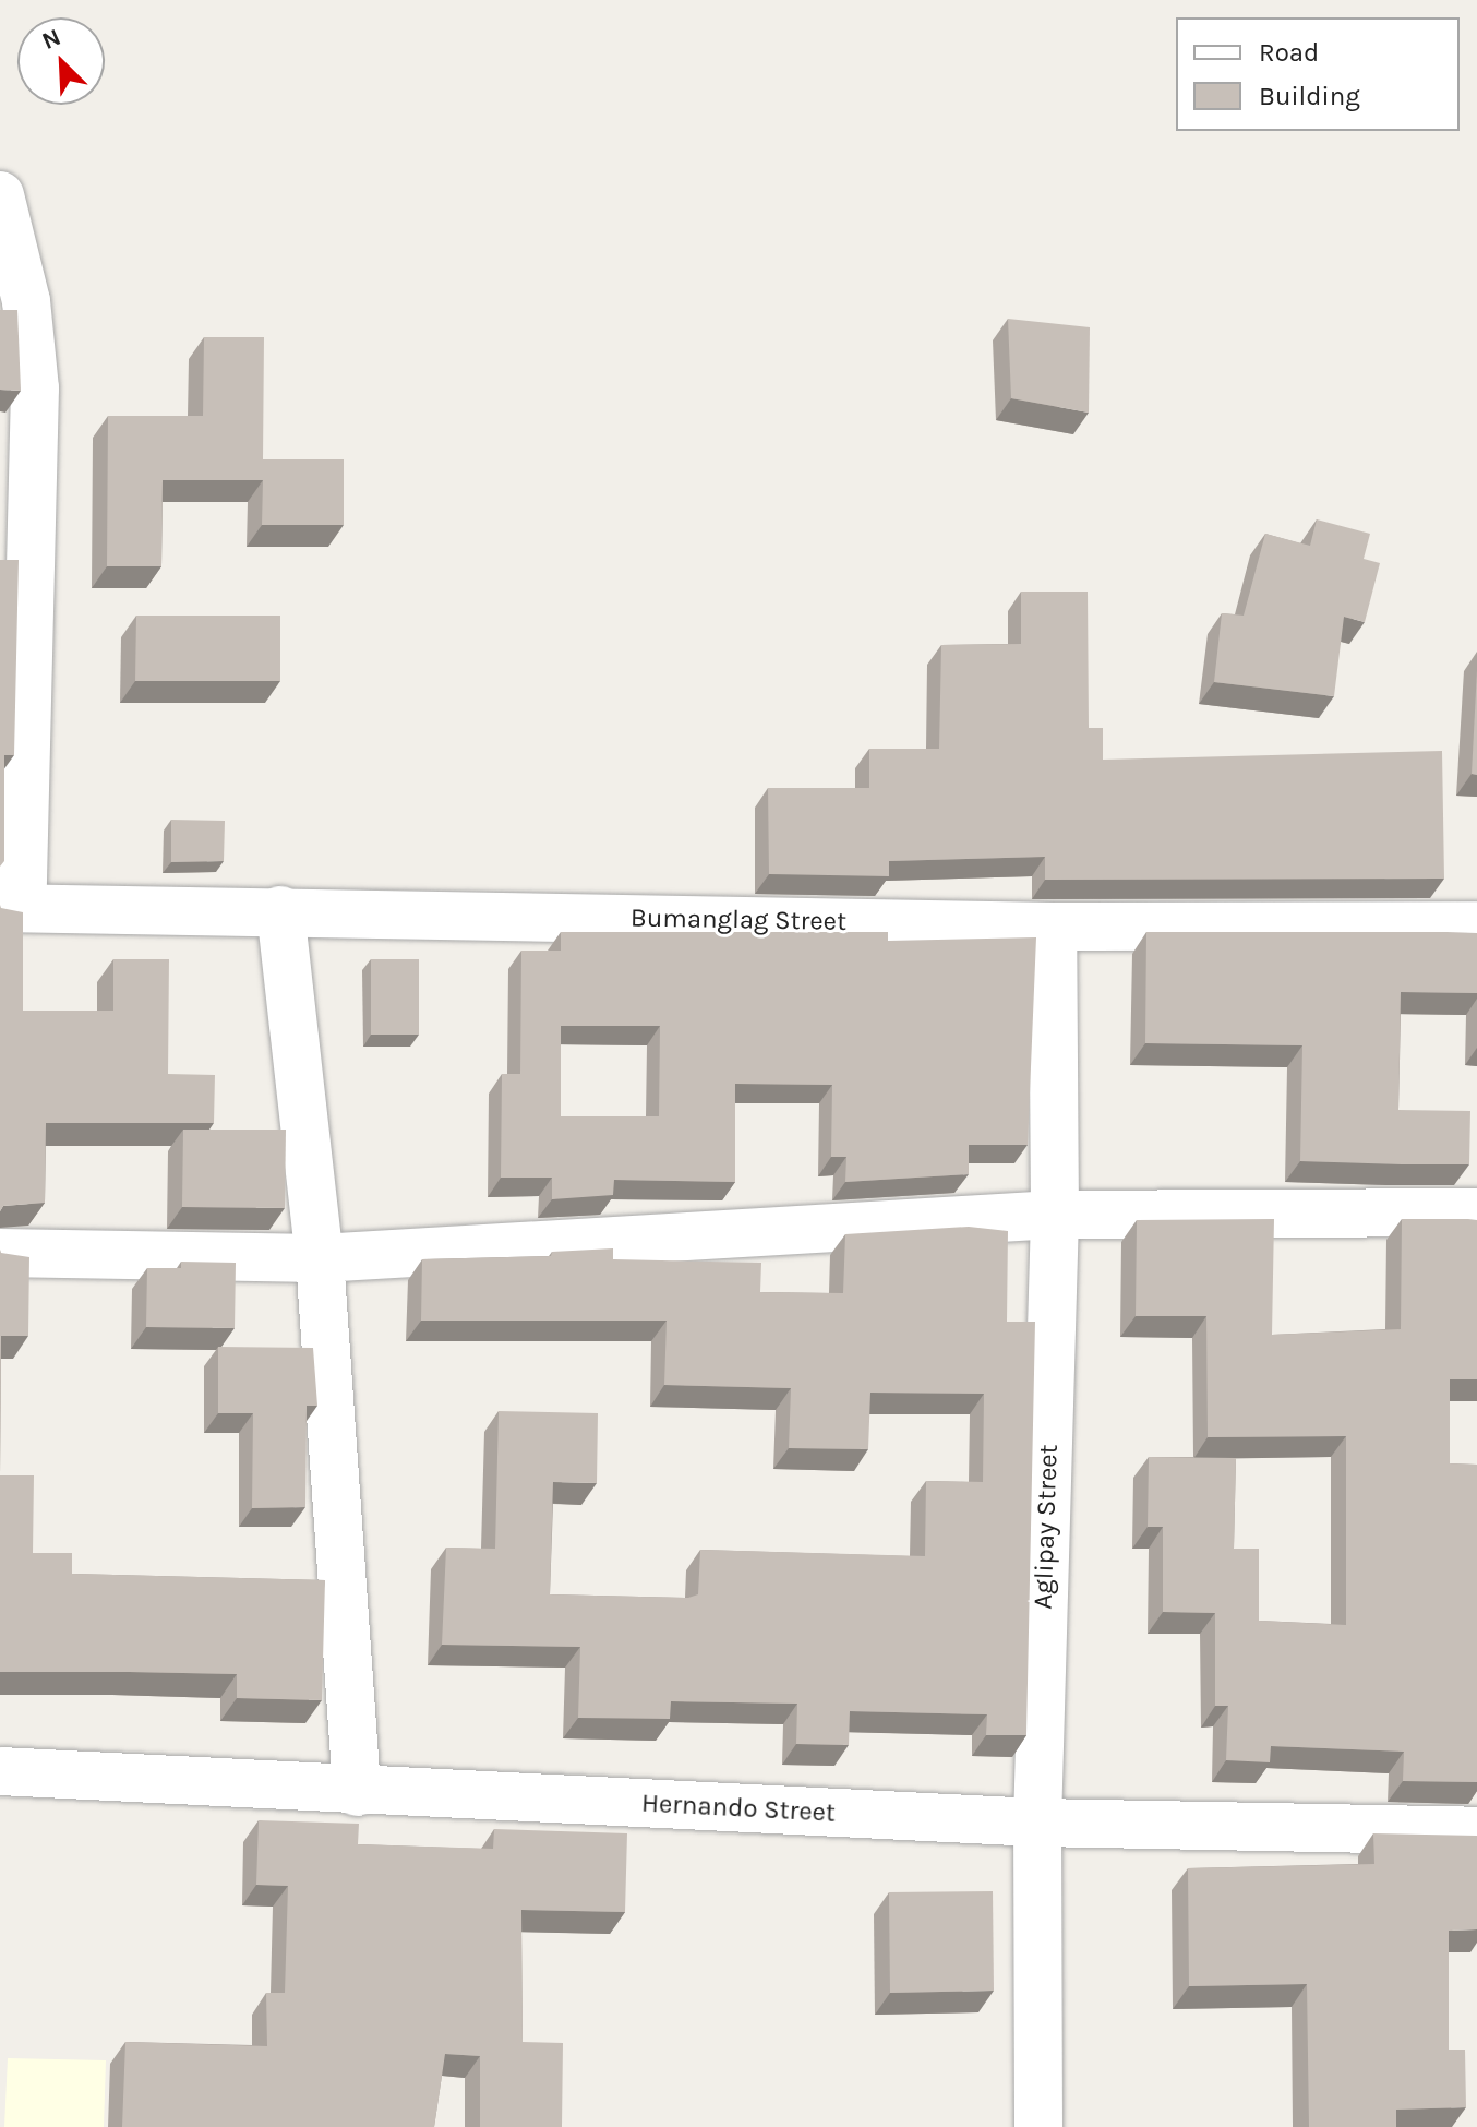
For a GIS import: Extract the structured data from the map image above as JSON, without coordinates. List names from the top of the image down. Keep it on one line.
{"streets":{"street":["Bumanglag Street","Aglipay Street","Hernando Street"]},"crossings":[["Bumanglag Street","Aglipay Street"],["Aglipay Street","Hernando Street"]],"legend":["Road","Building"],"north":"top left"}
